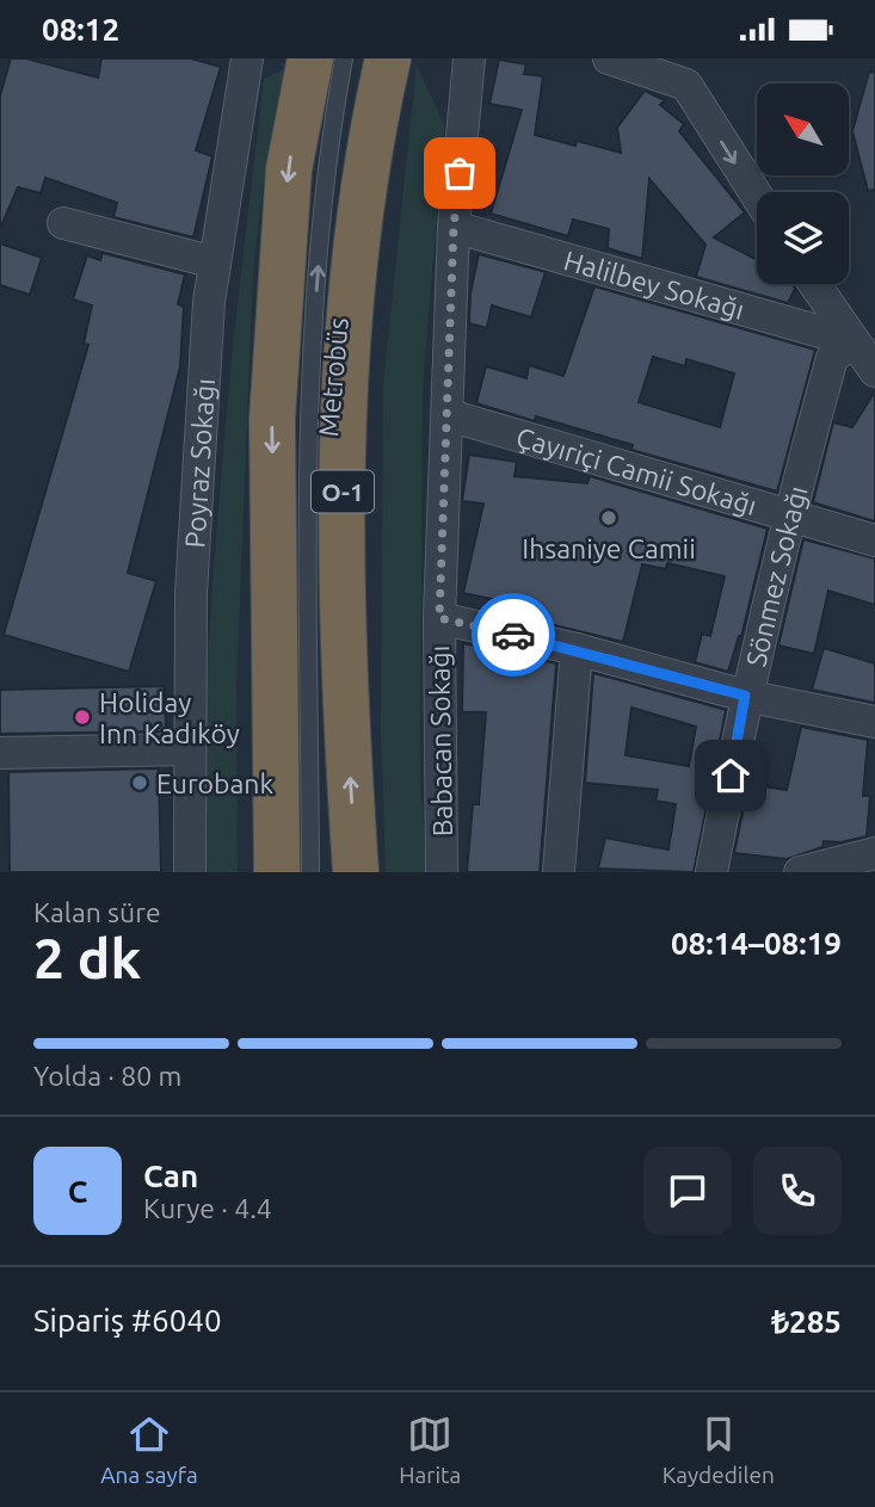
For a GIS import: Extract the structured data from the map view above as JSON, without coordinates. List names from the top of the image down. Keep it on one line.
{"streets":{"highway":["O-1"],"street":["Halilbey Sokağı","Poyraz Sokağı","Çayıriçi Camii Sokağı","Sönmez Sokağı","Babacan Sokağı"],"lane":["Metrobüs"]},"crossings":[["Halilbey Sokağı","Sönmez Sokağı"],["Halilbey Sokağı","Babacan Sokağı"],["Metrobüs","O-1"],["Çayıriçi Camii Sokağı","Sönmez Sokağı"],["Çayıriçi Camii Sokağı","Babacan Sokağı"]],"places":["Ihsaniye Camii","Holiday Inn Kadıköy","Eurobank"],"north":"top left","page":{"status":"08:12","heading":["2 dk","Kalan süre","08:14–08:19"],"panel":["Can","Kurye · 4.4","Sipariş #6040","₺285"],"bar":"Yolda · 80 m","round":"C","tabs":["Ana sayfa","Harita","Kaydedilen"]}}
